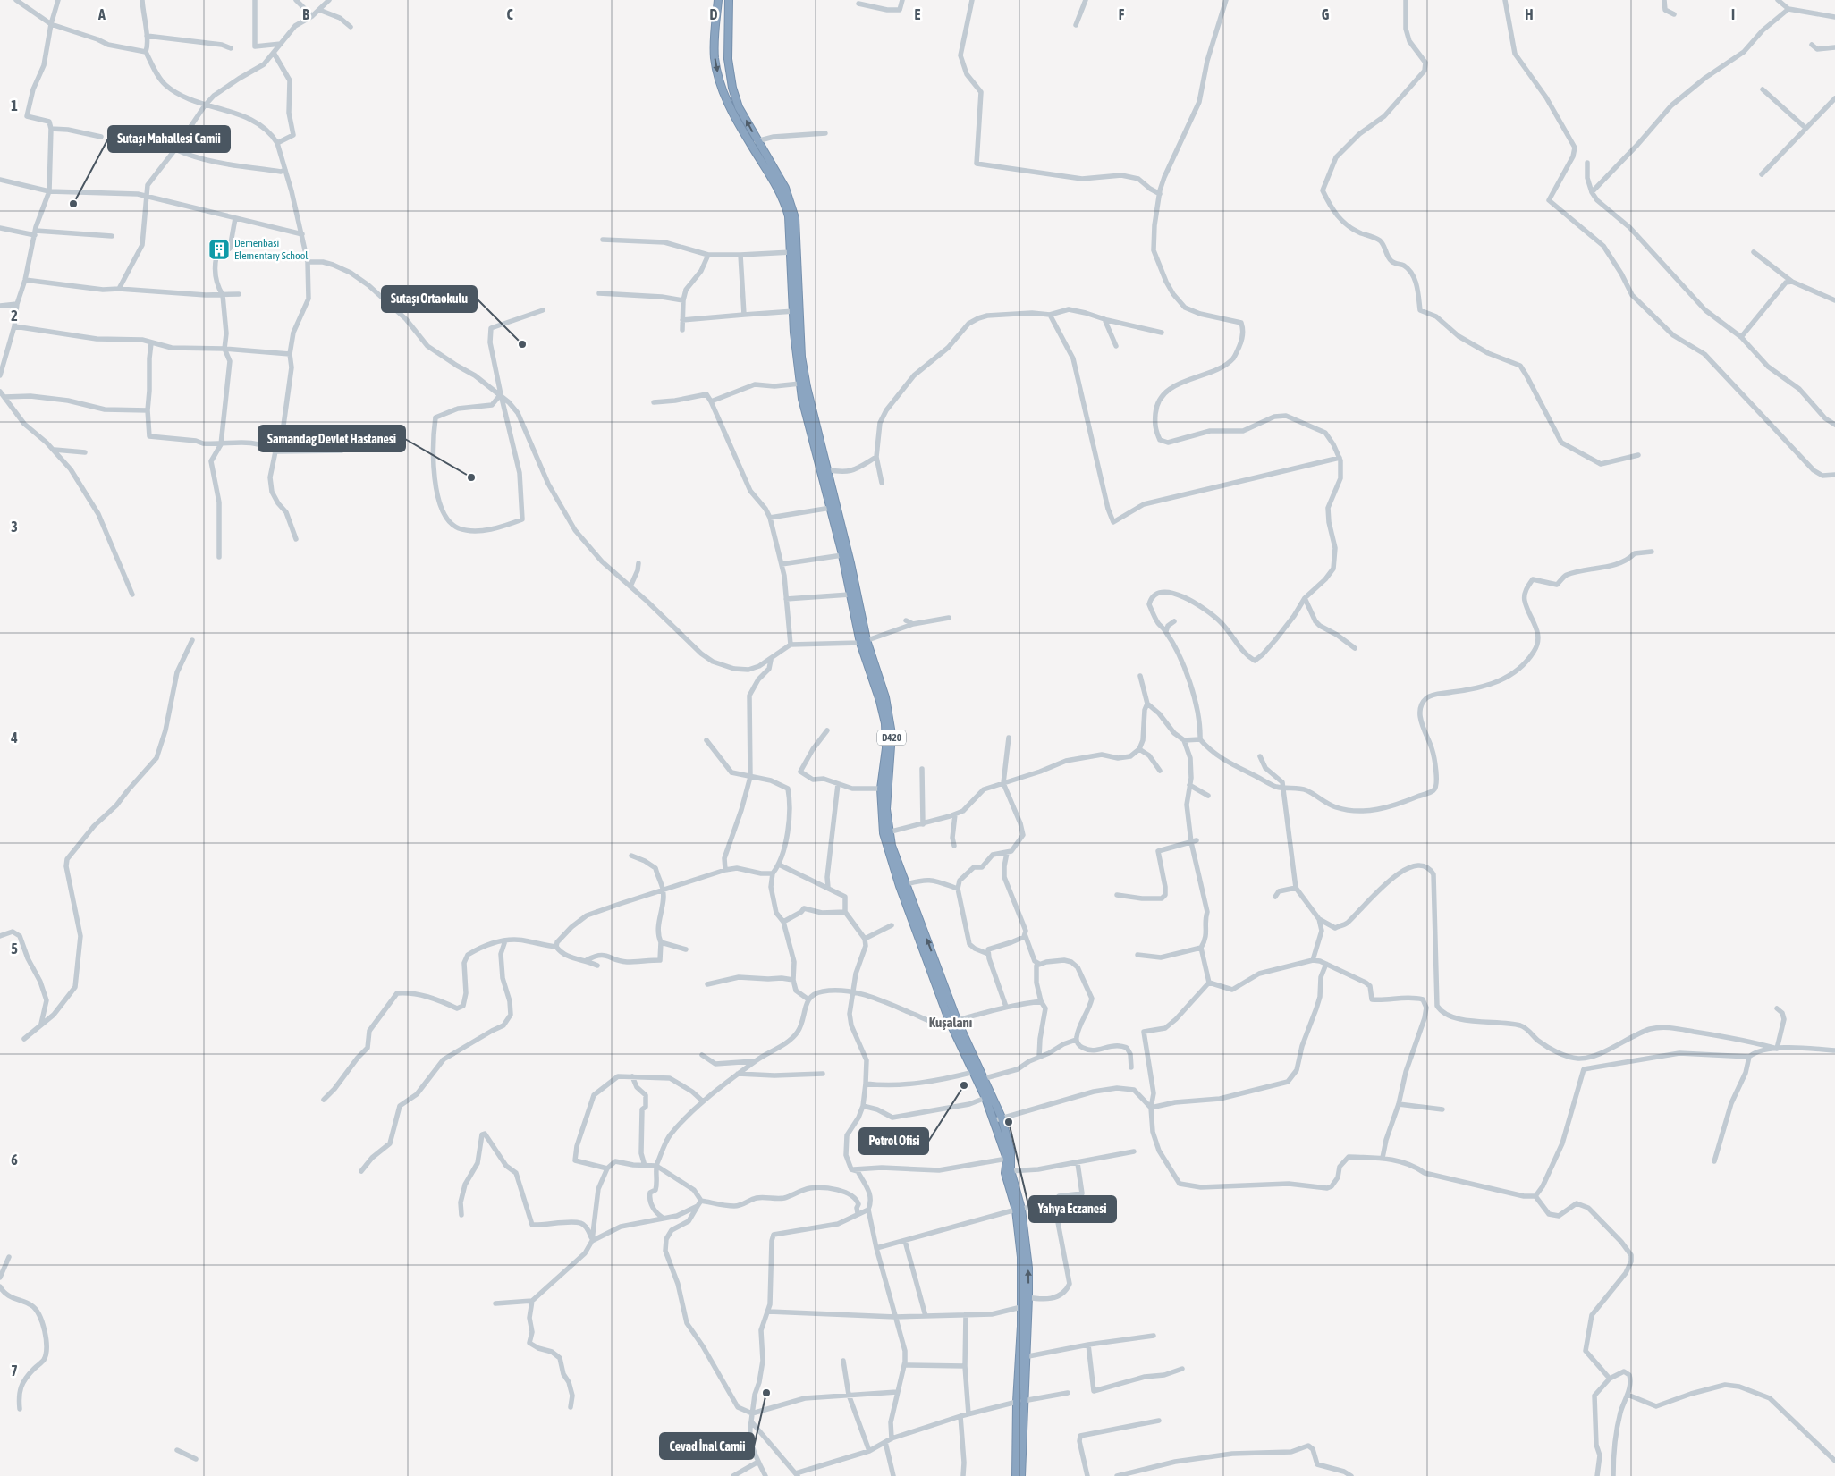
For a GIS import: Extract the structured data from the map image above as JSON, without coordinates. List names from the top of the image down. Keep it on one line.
{"streets":{"highway":["D420"]},"districts":["Kuşalanı"],"places":{"other":["Sutaşı Mahallesi Camii","Sutaşı Ortaokulu","Samandag Devlet Hastanesi","Petrol Ofisi","Yahya Eczanesi","Cevad İnal Camii"],"building":["Demenbasi Elementary School"]},"grid":{"columns":["A","B","C","D","E","F","G","H","I"],"rows":["1","2","3","4","5","6","7"]}}
